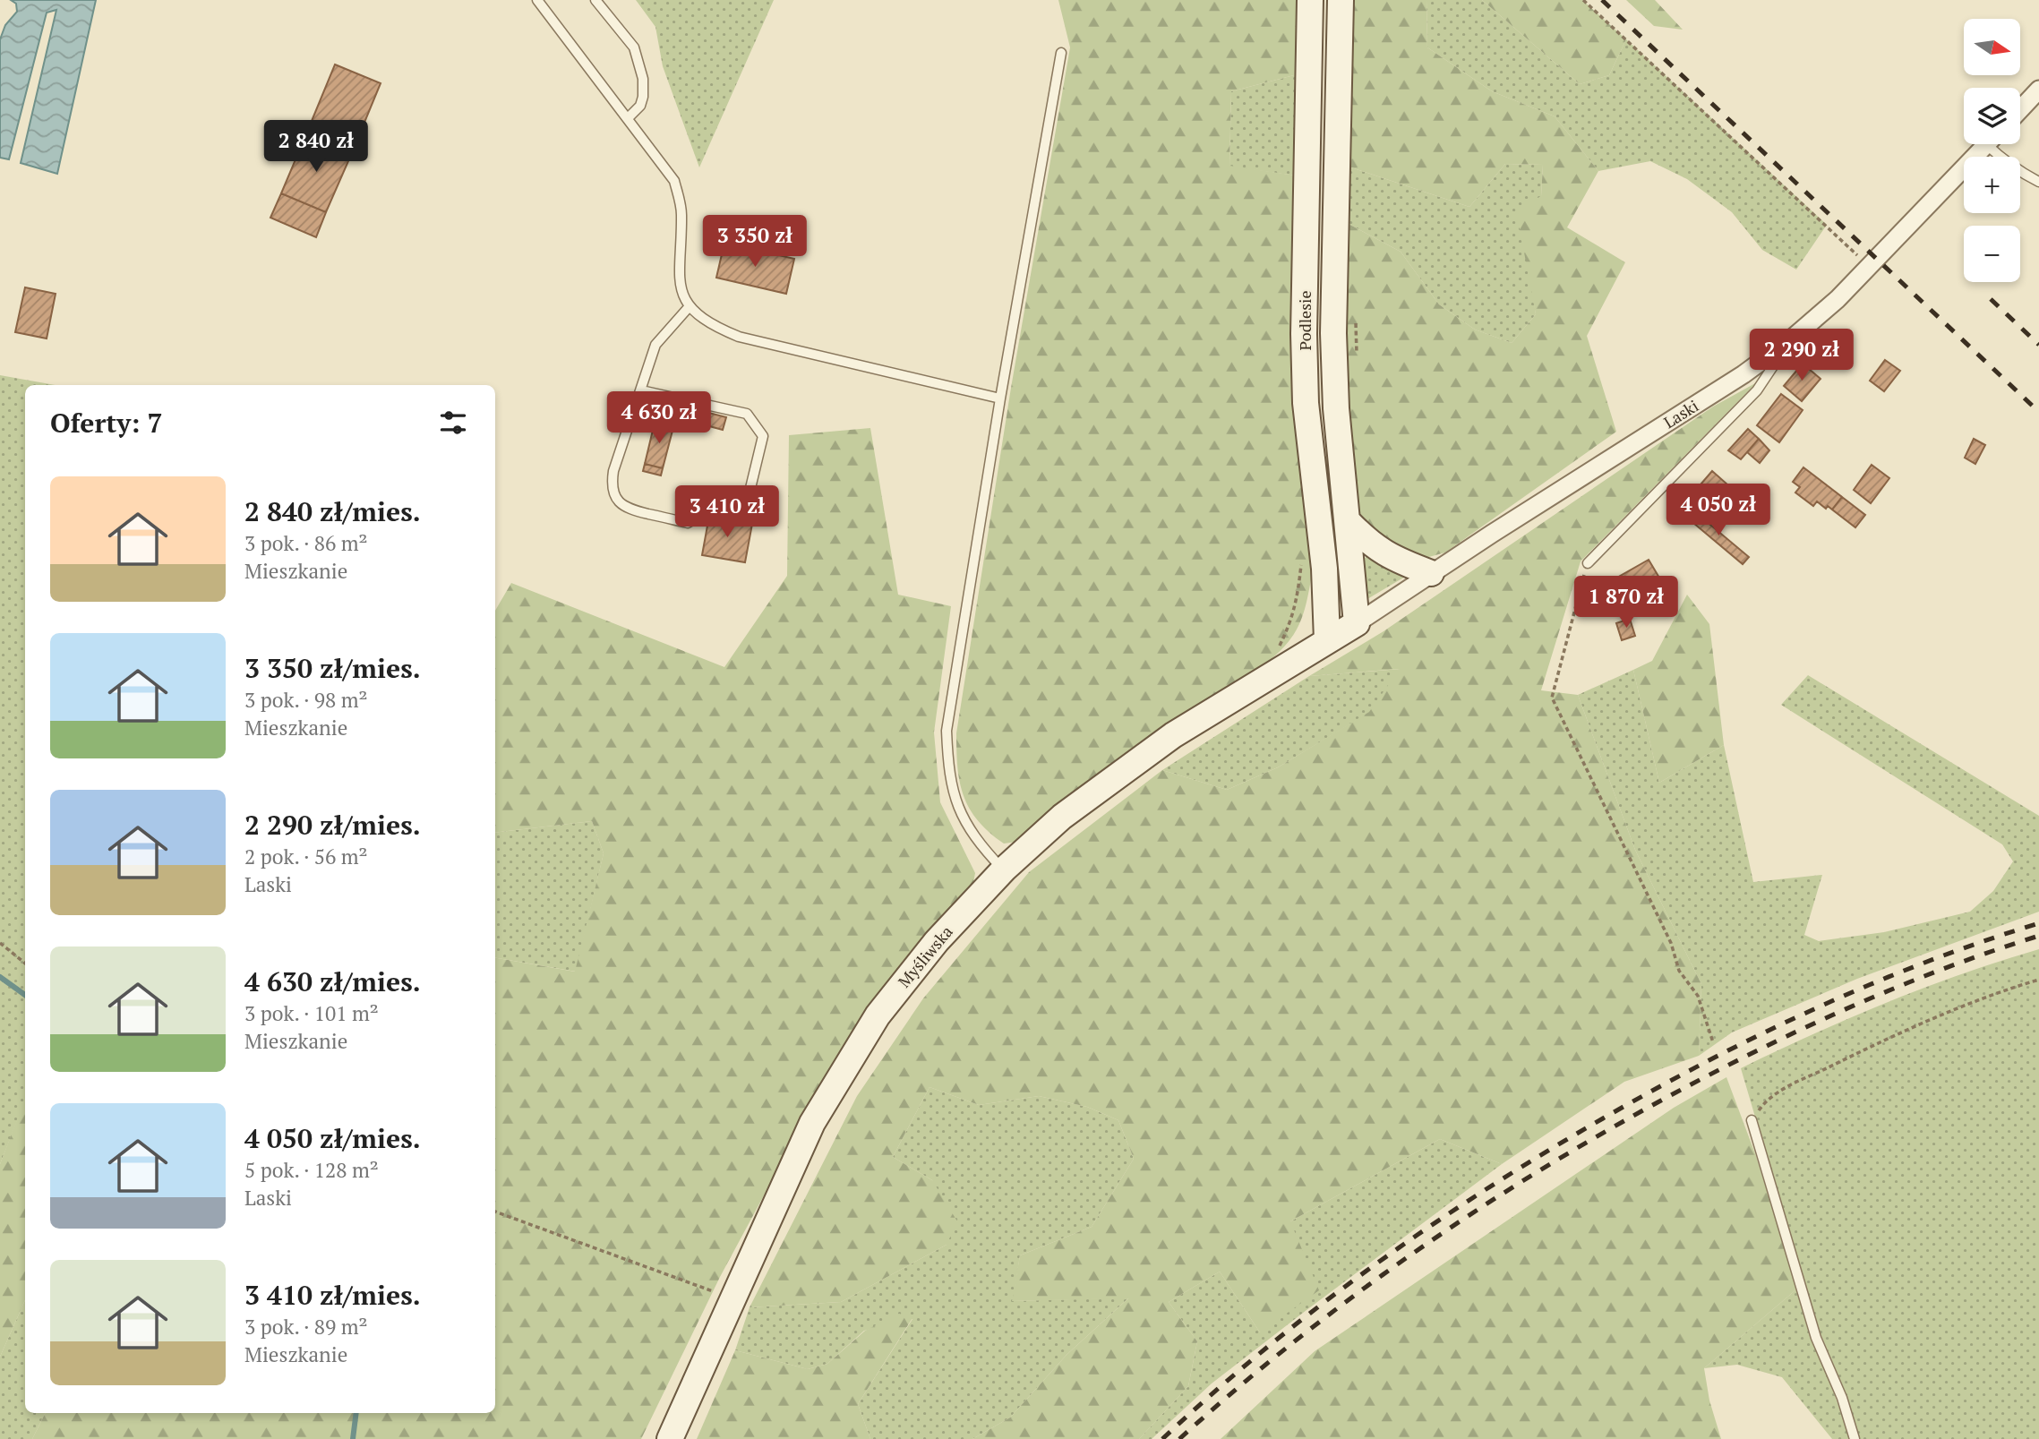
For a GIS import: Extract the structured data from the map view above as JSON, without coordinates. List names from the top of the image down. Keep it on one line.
{"streets":{"street":["Podlesie","Laski","Myśliwska"]},"crossings":[["Podlesie","Laski"],["Podlesie","Myśliwska"],["Laski","Myśliwska"]],"north":"right","page":{"map_buttons":["+","−"],"price":["2 840 zł","3 350 zł","2 290 zł","4 630 zł","4 050 zł","3 410 zł","1 870 zł"],"heading":"Oferty: 7","list":[{"name":"2 840 zł/mies.","note":"3 pok. · 86 m² · Mieszkanie"},{"name":"3 350 zł/mies.","note":"3 pok. · 98 m² · Mieszkanie"},{"name":"2 290 zł/mies.","note":"2 pok. · 56 m² · Laski"},{"name":"4 630 zł/mies.","note":"3 pok. · 101 m² · Mieszkanie"},{"name":"4 050 zł/mies.","note":"5 pok. · 128 m² · Laski"},{"name":"3 410 zł/mies.","note":"3 pok. · 89 m² · Mieszkanie"}]}}
